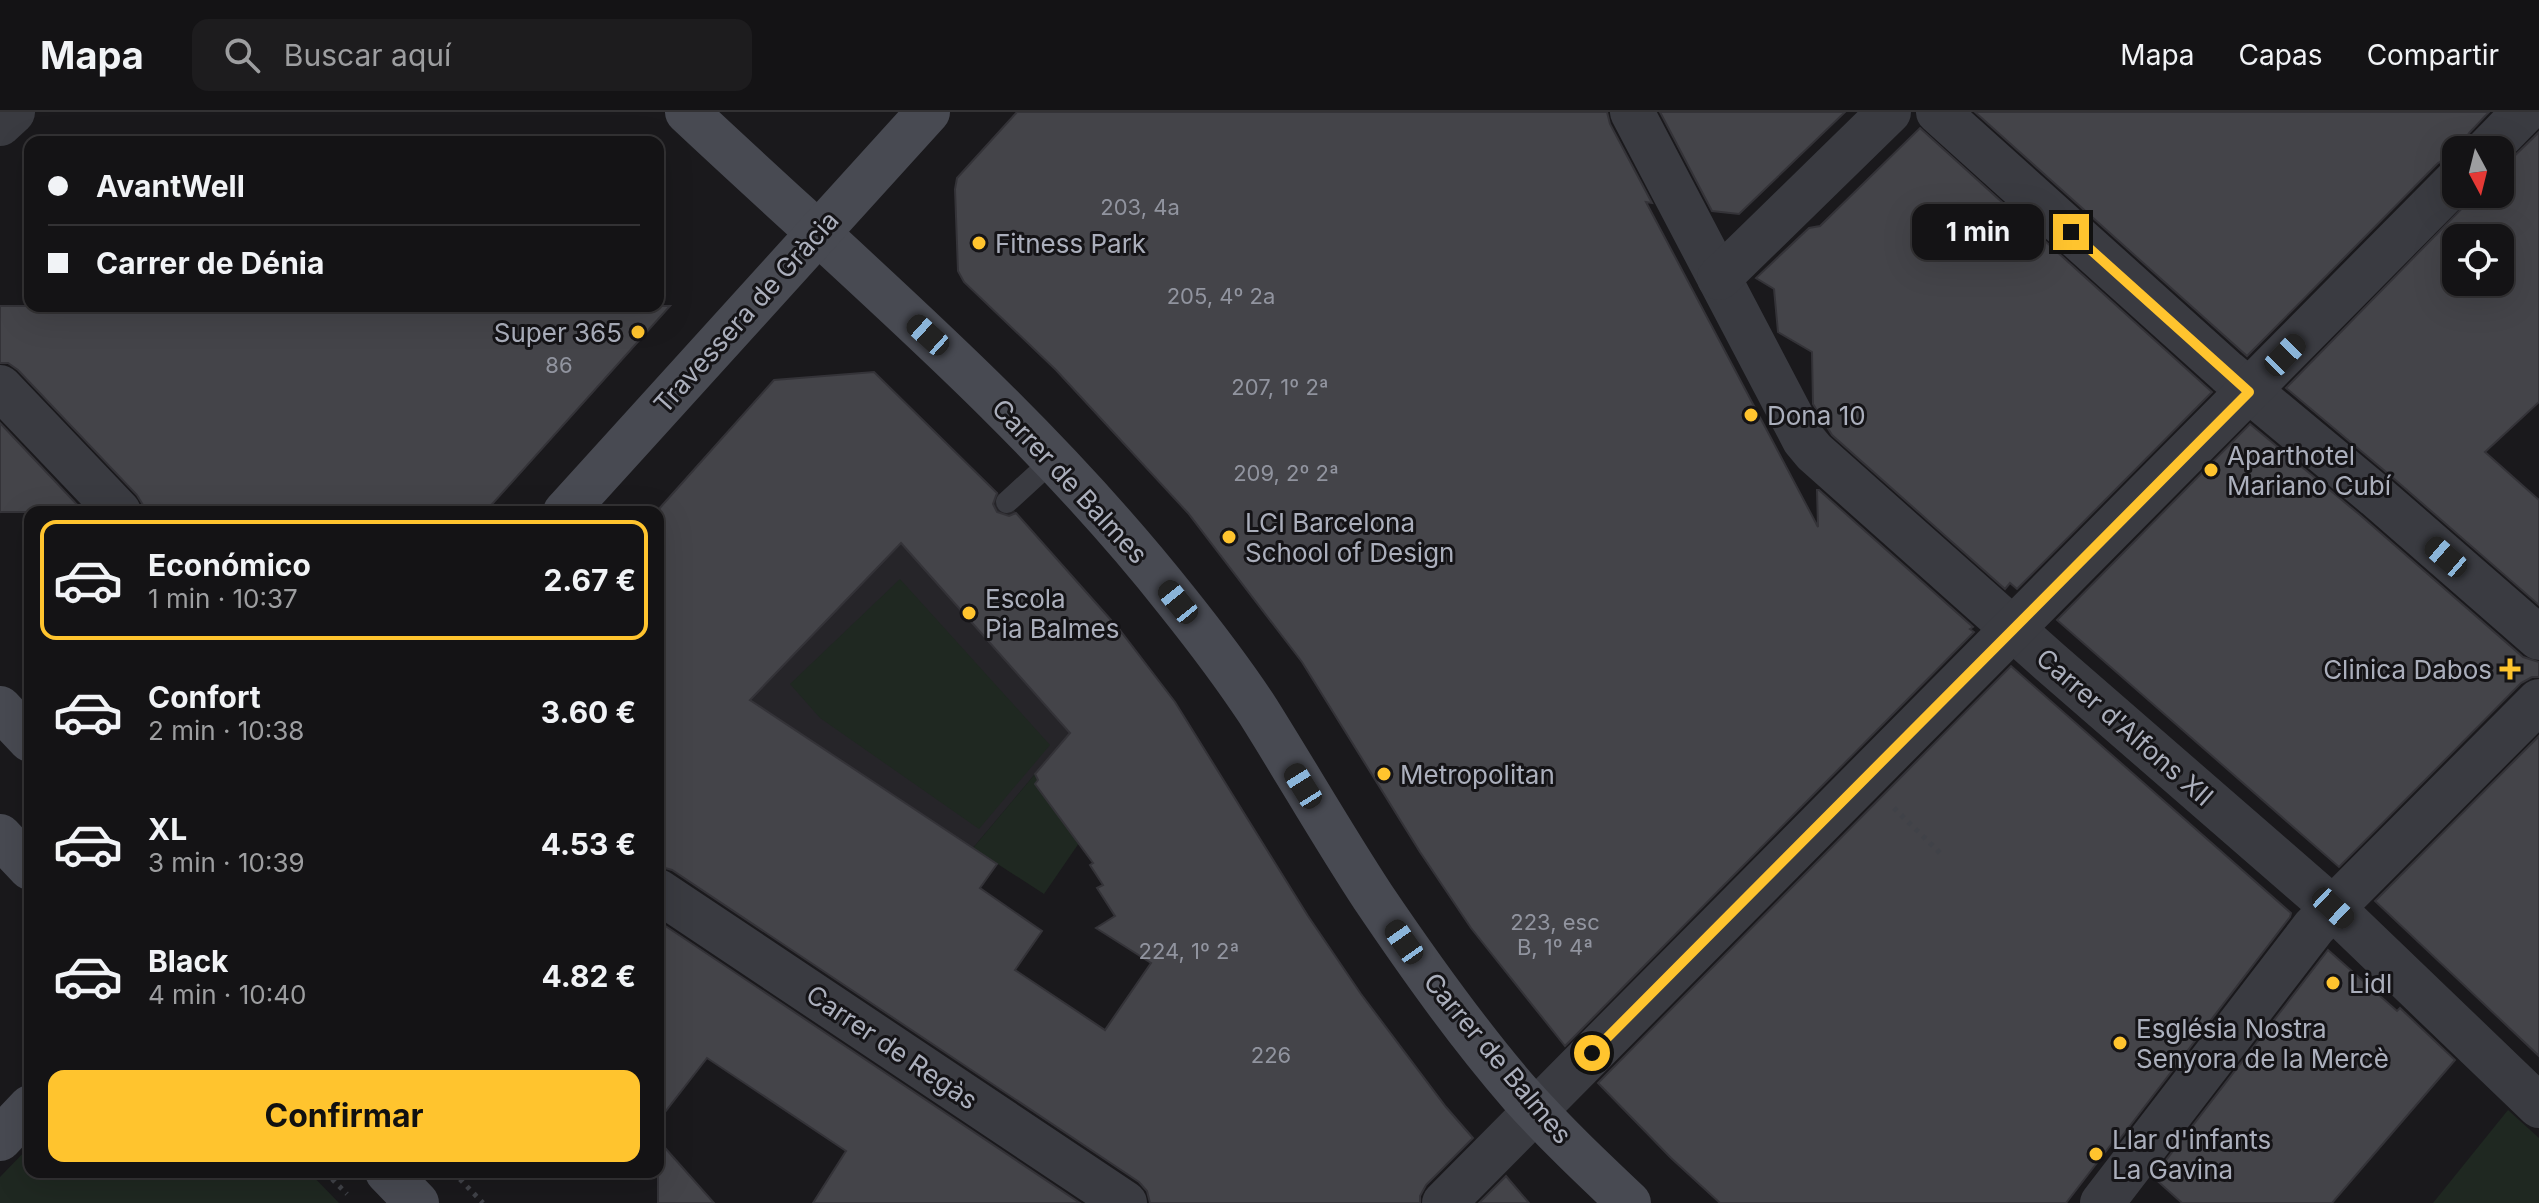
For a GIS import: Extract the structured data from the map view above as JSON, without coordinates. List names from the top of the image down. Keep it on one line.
{"streets":{"main road":["Travessera de Gràcia","Carrer de Balmes"],"street":["Carrer d'Alfons XII","Carrer de Regàs"]},"crossings":[["Travessera de Gràcia","Carrer de Balmes"]],"places":{"other":["Fitness Park","Super 365","Dona 10","Aparthotel Mariano Cubí","LCI Barcelona School of Design","Escola Pia Balmes","Metropolitan","Lidl","Església Nostra Senyora de la Mercè","Llar d'infants La Gavina"],"health":["Clinica Dabos"]},"house_numbers":["203, 4a","205, 4º 2a","86","207, 1º 2ª","209, 2º 2ª","223, esc B, 1º 4ª","224, 1º 2ª","226"],"north":"bottom","page":{"header":"Mapa","search":"Buscar aquí","nav":["Mapa","Capas","Compartir"],"banner":["AvantWell","Carrer de Dénia"],"bubble":"1 min","list":[{"name":"Económico","note":"1 min · 10:37","value":"2.67 €"},{"name":"Confort","note":"2 min · 10:38","value":"3.60 €"},{"name":"XL","note":"3 min · 10:39","value":"4.53 €"},{"name":"Black","note":"4 min · 10:40","value":"4.82 €"}],"buttons":"Confirmar"}}
